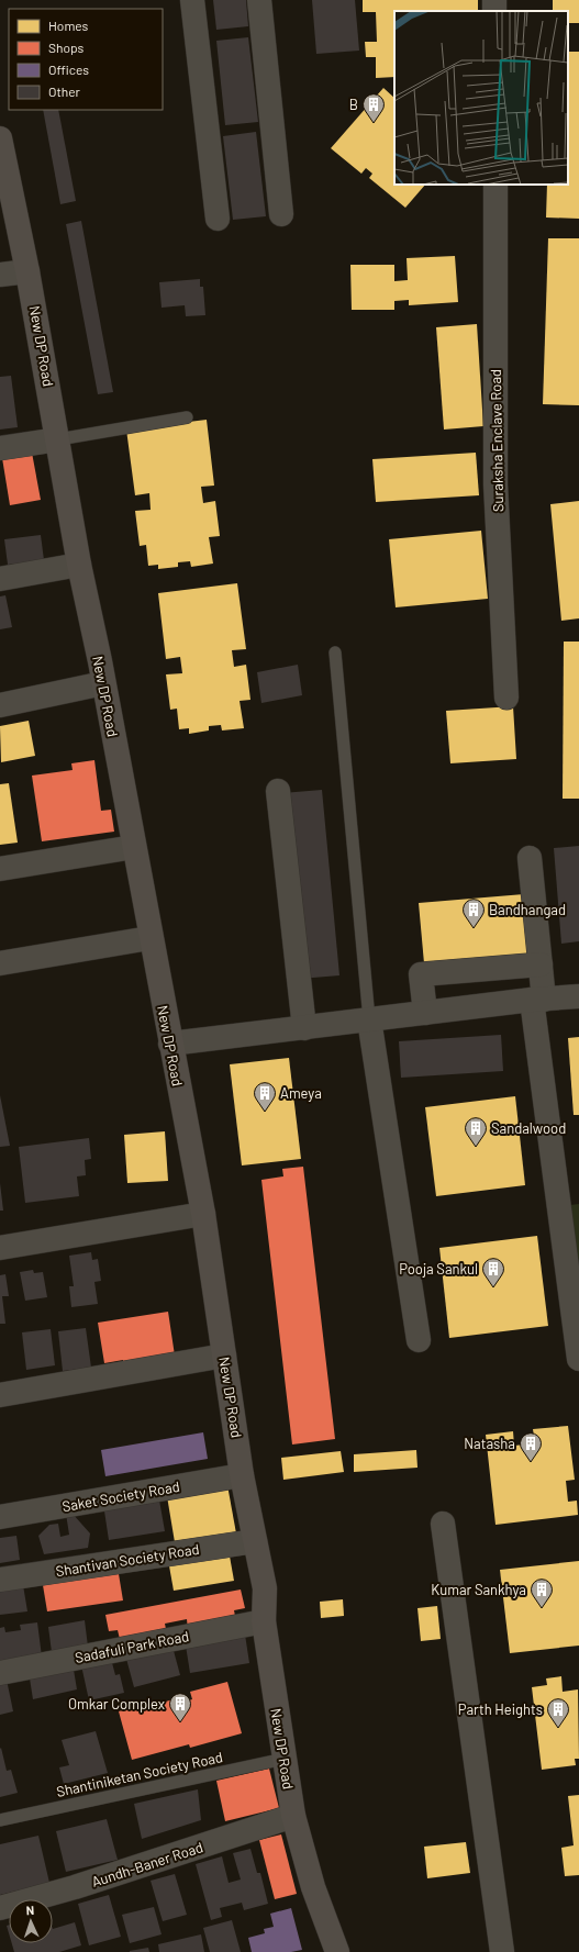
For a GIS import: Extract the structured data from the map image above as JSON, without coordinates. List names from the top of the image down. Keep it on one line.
{"streets":{"street":["New DP Road","Suraksha Enclave Road","Saket Society Road","Shantivan Society Road","Sadafuli Park Road","Aundh-Baner Road"],"lane":["Shantiniketan Society Road"]},"crossings":[["New DP Road","Saket Society Road"],["New DP Road","Shantivan Society Road"],["New DP Road","Sadafuli Park Road"],["New DP Road","Shantiniketan Society Road"],["New DP Road","Aundh-Baner Road"]],"places":{"building":["B","Bandhangad","Ameya","Sandalwood","Pooja Sankul","Natasha","Kumar Sankhya","Omkar Complex","Parth Heights"]},"legend":["Homes","Shops","Offices","Other"],"north":"top"}
